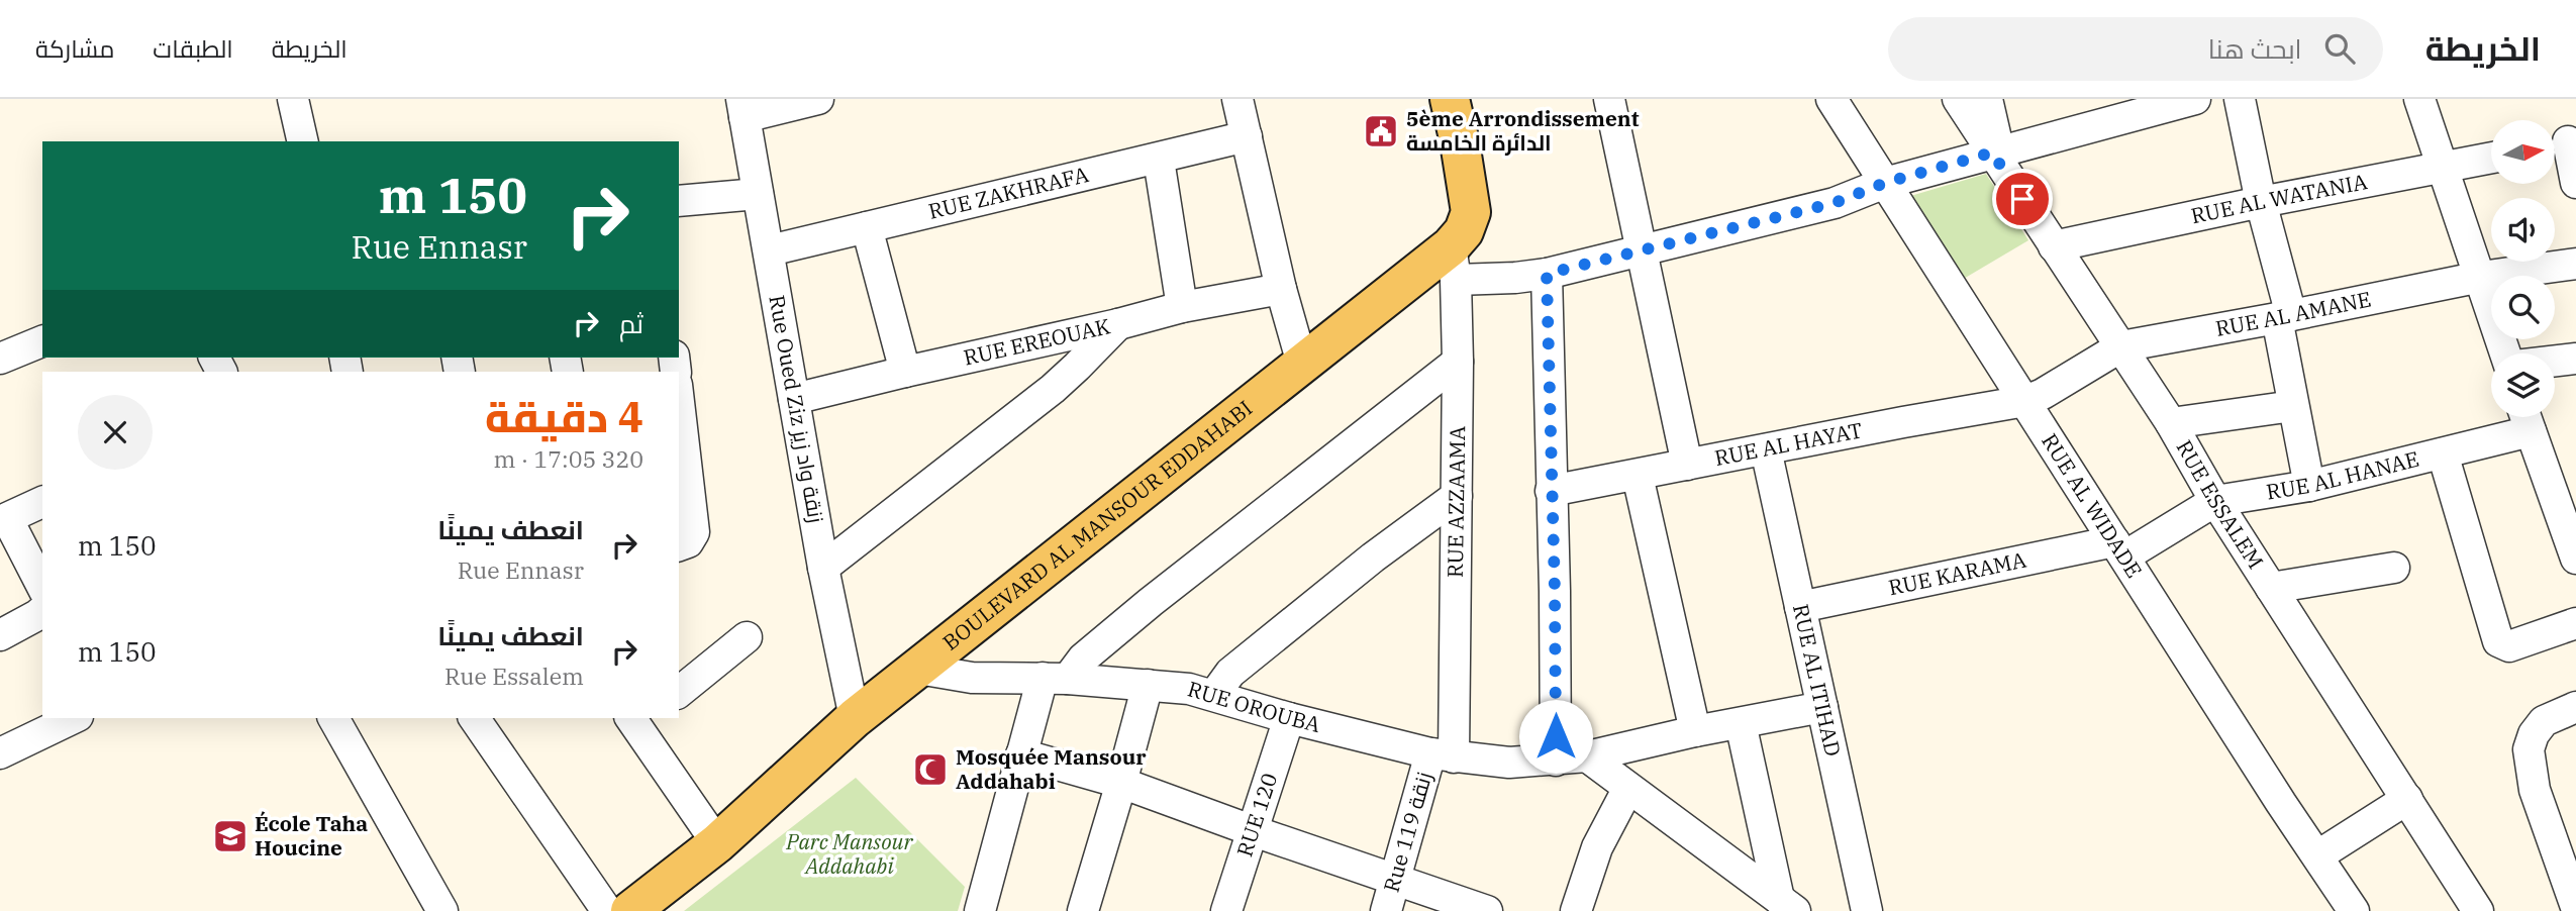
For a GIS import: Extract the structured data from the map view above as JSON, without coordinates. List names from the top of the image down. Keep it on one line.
{"streets":{"main road":["BOULEVARD AL MANSOUR EDDAHABI"],"street":["RUE ZAKHRAFA","RUE AL WATANIA","RUE AL AMANE","RUE EREOUAK","Rue Oued Ziz زنقة واد زيز","RUE AL HAYAT","RUE AL HANAE","RUE AZZAAMA","RUE ESSALEM","RUE AL WIDADE","RUE KARAMA","RUE AL ITIHAD","RUE OROUBA","RUE 120","Rue 119 زنقة"]},"crossings":[["RUE ZAKHRAFA","Rue Oued Ziz زنقة واد زيز"],["RUE AL WATANIA","RUE ESSALEM"],["RUE AL AMANE","RUE AL HAYAT"],["RUE AL AMANE","RUE ESSALEM"],["RUE AL AMANE","RUE AL WIDADE"],["RUE EREOUAK","Rue Oued Ziz زنقة واد زيز"],["Rue Oued Ziz زنقة واد زيز","BOULEVARD AL MANSOUR EDDAHABI"],["RUE AL HAYAT","RUE AL WIDADE"],["RUE AL HAYAT","RUE AL ITIHAD"],["RUE AL HANAE","RUE ESSALEM"],["RUE AL HANAE","RUE AL WIDADE"],["RUE AL HANAE","RUE KARAMA"],["RUE AZZAAMA","BOULEVARD AL MANSOUR EDDAHABI"],["RUE AZZAAMA","RUE OROUBA"],["RUE AZZAAMA","Rue 119 زنقة"],["RUE AL WIDADE","RUE KARAMA"],["BOULEVARD AL MANSOUR EDDAHABI","RUE OROUBA"],["RUE KARAMA","RUE AL ITIHAD"],["RUE AL ITIHAD","RUE OROUBA"],["RUE OROUBA","RUE 120"],["RUE OROUBA","Rue 119 زنقة"]],"parks":["Parc Mansour Addahabi"],"places":{"public building":["5ème Arrondissement الدائرة الخامسة"],"mosque":["Mosquée Mansour Addahabi"],"school or university":["École Taha Houcine"]},"north":"right","page":{"header":"الخريطة","search":"ابحث هنا","nav":["الخريطة","الطبقات","مشاركة"],"turn":["150 m","Rue Ennasr"],"then":"ثم","heading":["4 دقيقة","320 m · 17:05"],"list":[{"name":"انعطف يمينًا","note":"Rue Ennasr","value":"150 m"},{"name":"انعطف يمينًا","note":"Rue Essalem","value":"150 m"}]}}
